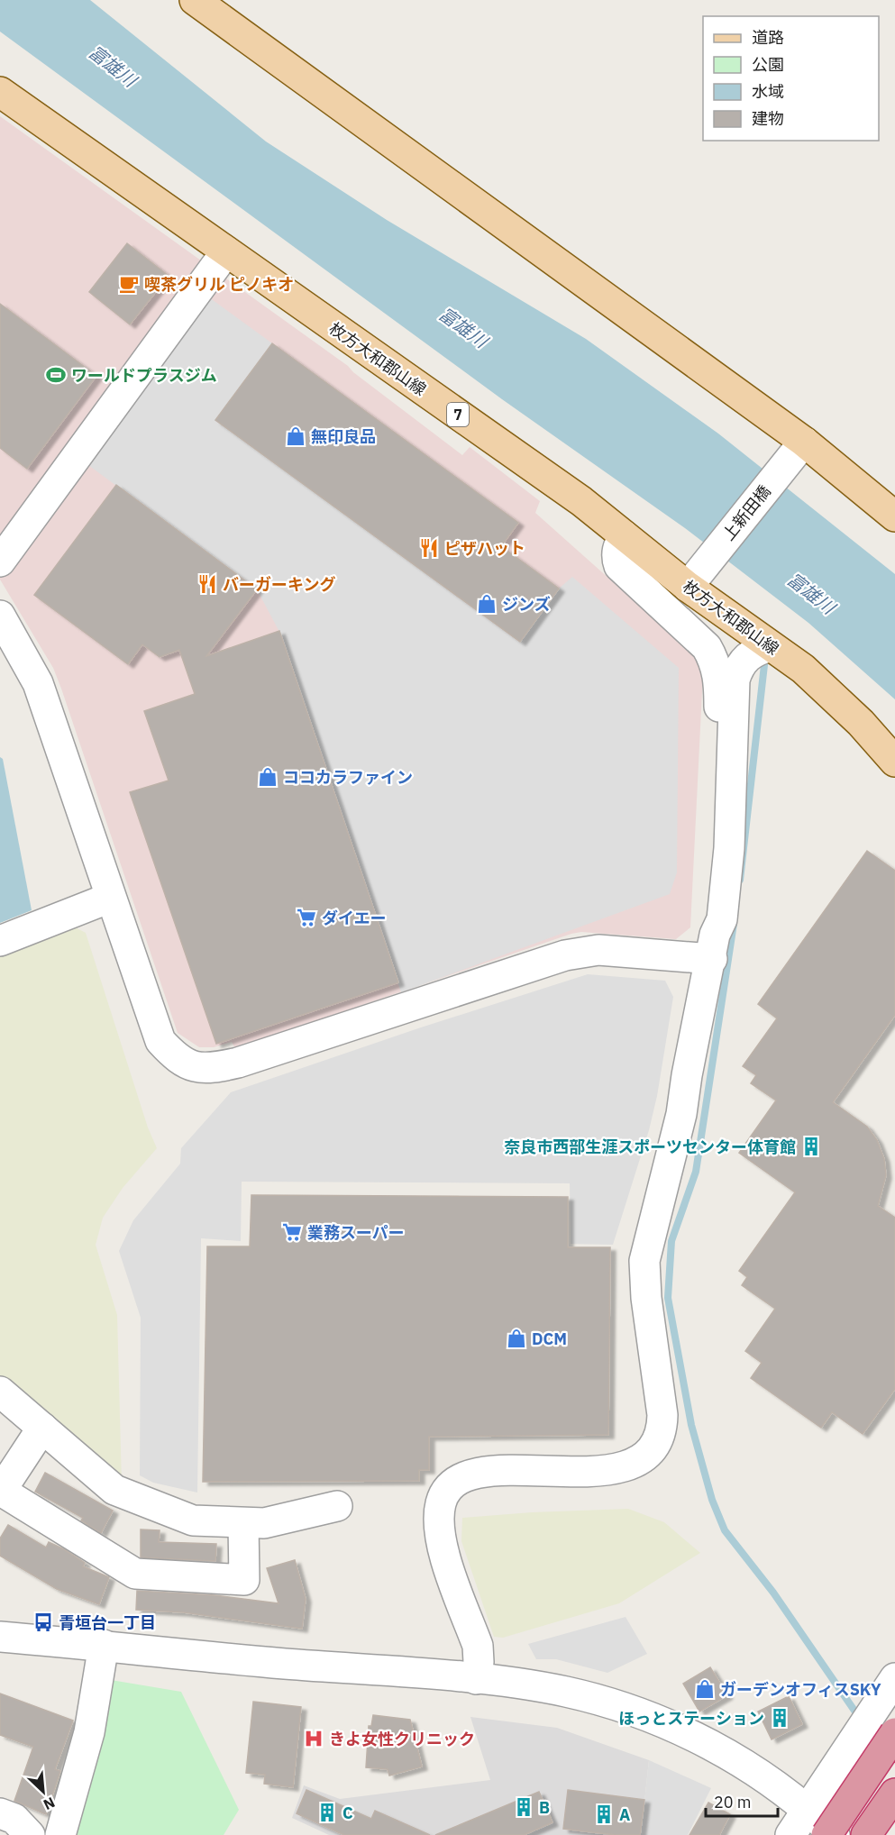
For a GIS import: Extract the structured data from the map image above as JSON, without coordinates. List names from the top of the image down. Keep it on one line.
{"streets":{"main road":["枚方大和郡山線","7"],"street":["上新田橋"]},"crossings":[["枚方大和郡山線","上新田橋"]],"water":["富雄川"],"places":{"cafe":["喫茶グリル ピノキオ"],"sports":["ワールドプラスジム"],"shop":["無印良品","ジンズ","ココカラファイン","DCM","ガーデンオフィスSKY"],"restaurant":["ピザハット","バーガーキング"],"supermarket":["ダイエー","業務スーパー"],"building":["奈良市西部生涯スポーツセンター体育館","ほっとステーション","B","C","A"],"bus stop":["青垣台一丁目"],"hospital":["きよ女性クリニック"]},"legend":["道路","公園","水域","建物"],"scale_bar":"20 m","north":"bottom right"}
